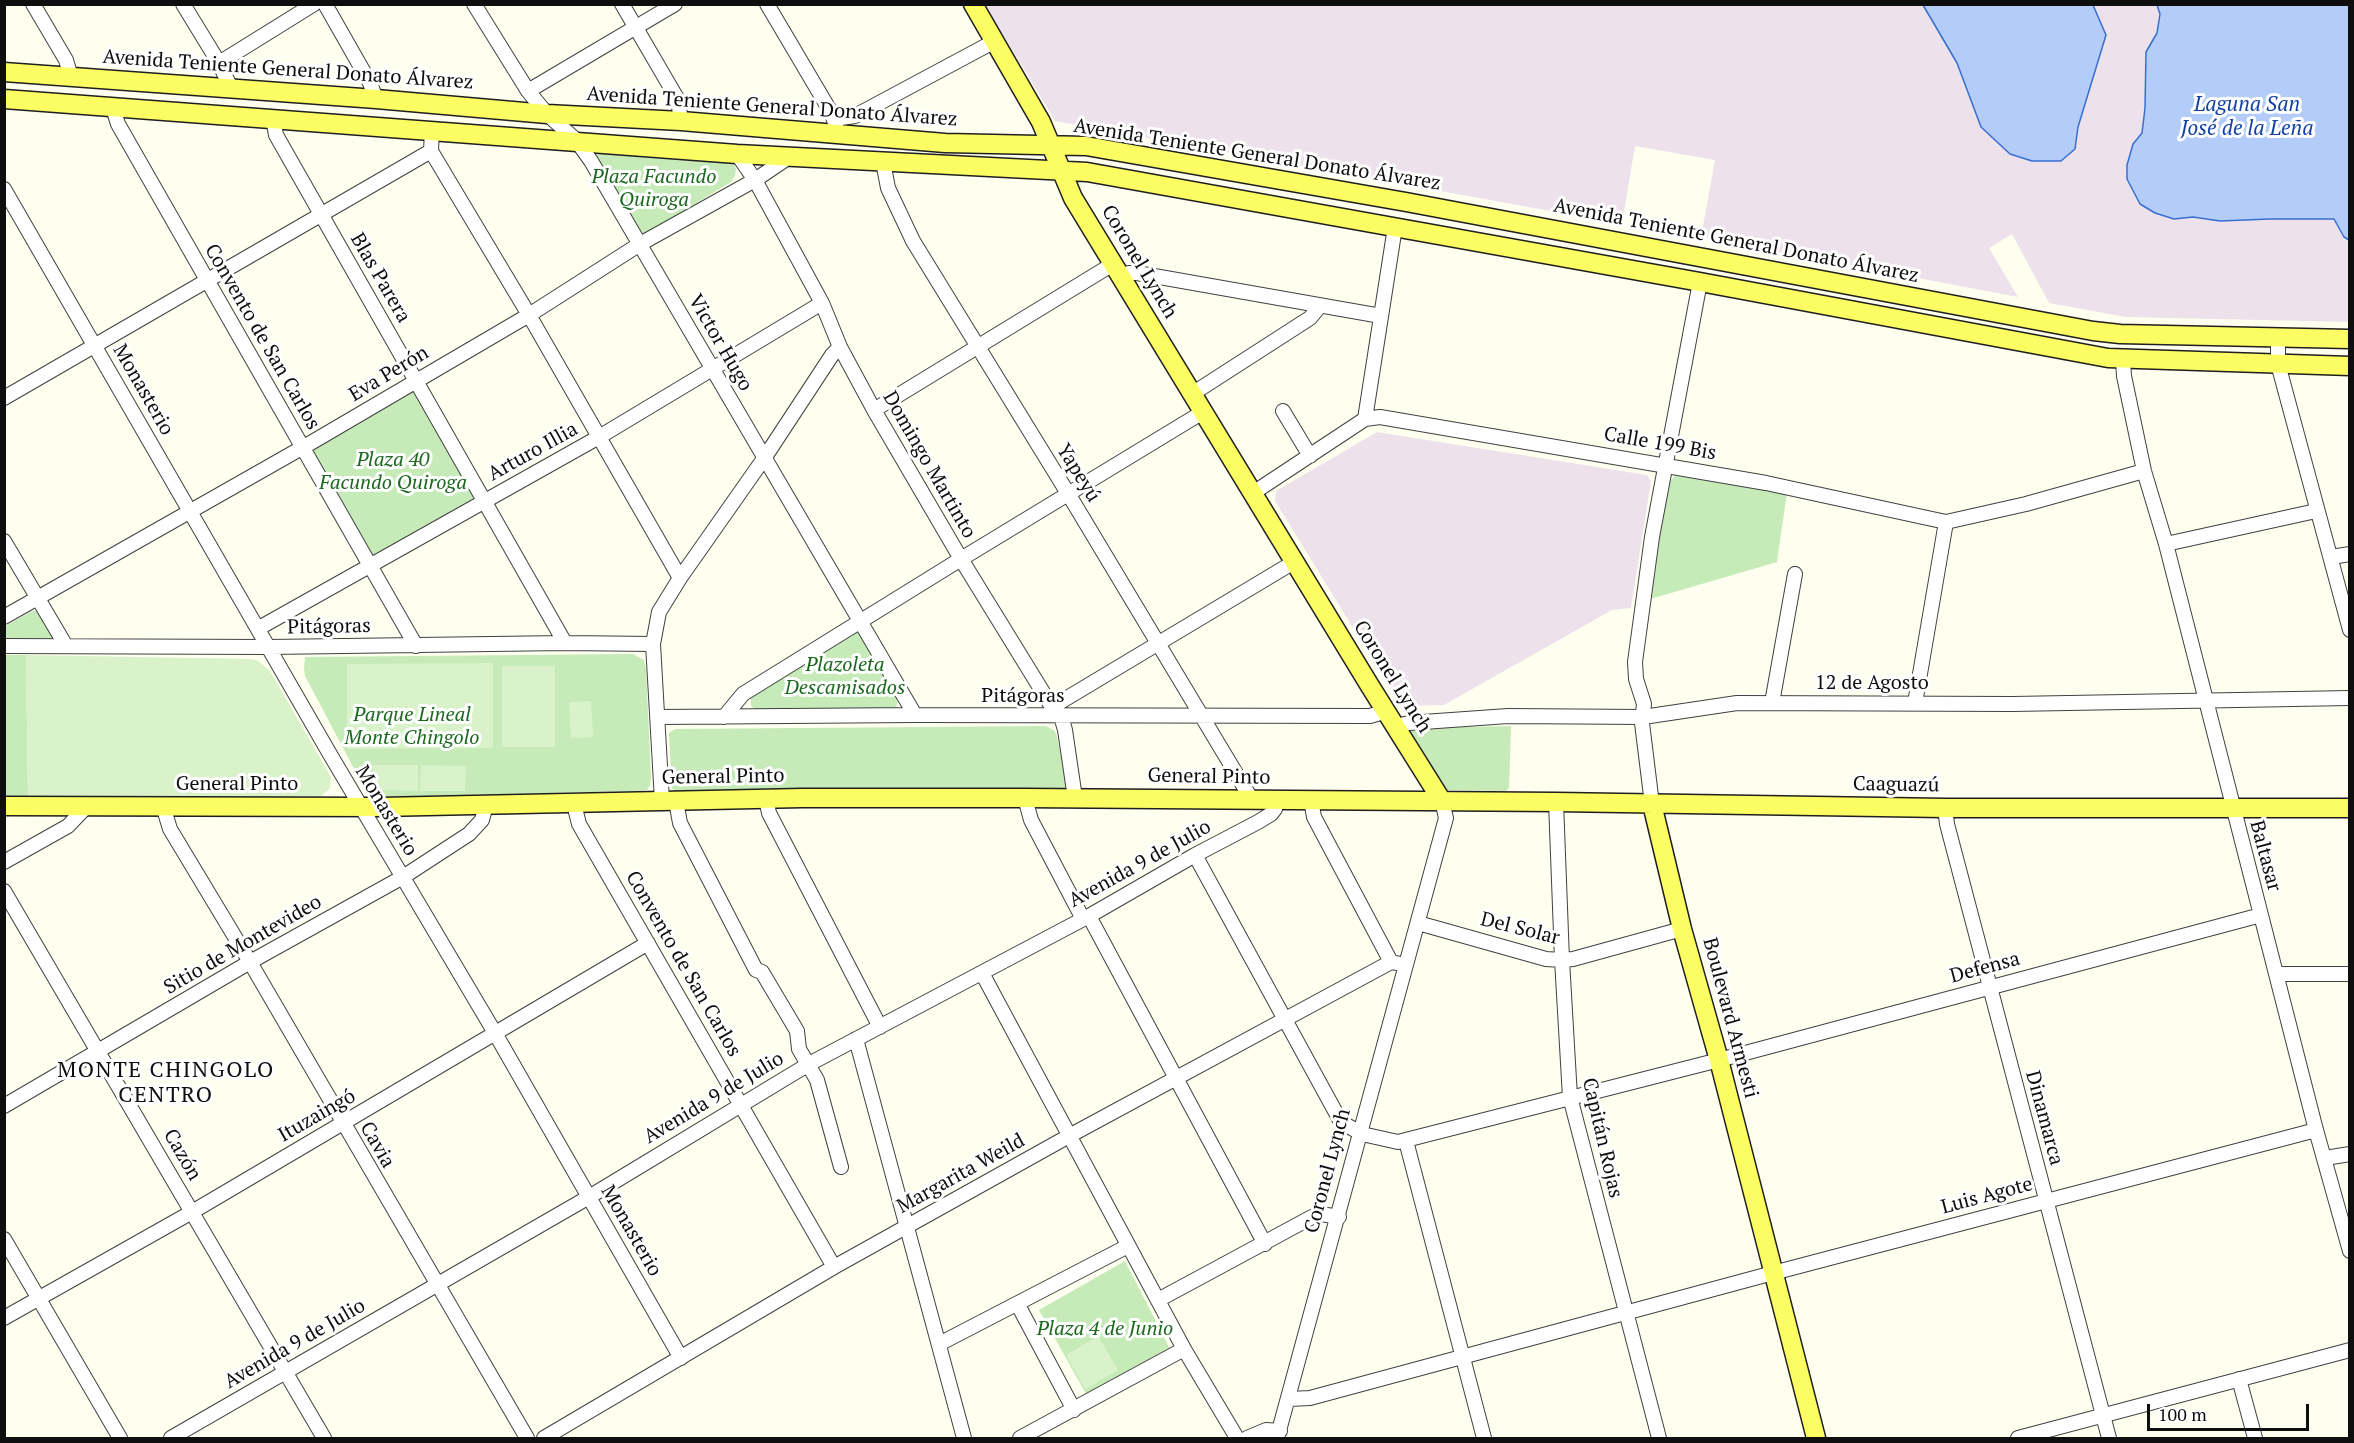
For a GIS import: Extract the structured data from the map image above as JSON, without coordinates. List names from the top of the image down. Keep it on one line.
{"streets":{"main road":["Avenida Teniente General Donato Álvarez","Coronel Lynch","General Pinto","Caaguazú","Boulevard Armesti"],"street":["Blas Parera","Convento de San Carlos","Victor Hugo","Eva Perón","Monasterio","Calle 199 Bis","Arturo Illia","Domingo Martinto","Yapeyú","Pitágoras","12 de Agosto","Baltasar","Avenida 9 de Julio","Del Solar","Sitio de Montevideo","Defensa","Ituzaingó","Dinamarca","Capitán Rojas","Cavia","Cazón","Margarita Weild","Luis Agote"]},"crossings":[["Avenida Teniente General Donato Álvarez","Coronel Lynch"],["Avenida Teniente General Donato Álvarez","Victor Hugo"],["Coronel Lynch","Pitágoras"],["Coronel Lynch","12 de Agosto"],["Coronel Lynch","General Pinto"],["Coronel Lynch","Caaguazú"],["Coronel Lynch","Del Solar"],["Coronel Lynch","Luis Agote"],["Blas Parera","Eva Perón"],["Blas Parera","Arturo Illia"],["Blas Parera","Pitágoras"],["Convento de San Carlos","Eva Perón"],["Convento de San Carlos","Arturo Illia"],["Convento de San Carlos","Pitágoras"],["Convento de San Carlos","General Pinto"],["Convento de San Carlos","Avenida 9 de Julio"],["Convento de San Carlos","Ituzaingó"],["Convento de San Carlos","Margarita Weild"],["Victor Hugo","Eva Perón"],["Victor Hugo","Arturo Illia"],["Victor Hugo","Pitágoras"],["Eva Perón","Monasterio"],["Eva Perón","Domingo Martinto"],["Monasterio","Arturo Illia"],["Monasterio","Pitágoras"],["Monasterio","General Pinto"],["Monasterio","Avenida 9 de Julio"],["Monasterio","Sitio de Montevideo"],["Monasterio","Ituzaingó"],["Monasterio","Margarita Weild"],["Calle 199 Bis","Boulevard Armesti"],["Arturo Illia","Domingo Martinto"],["Domingo Martinto","Pitágoras"],["Domingo Martinto","General Pinto"],["Yapeyú","Pitágoras"],["Yapeyú","General Pinto"],["Pitágoras","12 de Agosto"],["12 de Agosto","Baltasar"],["12 de Agosto","Boulevard Armesti"],["General Pinto","Caaguazú"],["General Pinto","Avenida 9 de Julio"],["General Pinto","Sitio de Montevideo"],["General Pinto","Cavia"],["Caaguazú","Baltasar"],["Caaguazú","Boulevard Armesti"],["Caaguazú","Dinamarca"],["Caaguazú","Capitán Rojas"],["Baltasar","Defensa"],["Baltasar","Luis Agote"],["Avenida 9 de Julio","Cavia"],["Avenida 9 de Julio","Cazón"],["Del Solar","Boulevard Armesti"],["Del Solar","Capitán Rojas"],["Sitio de Montevideo","Cavia"],["Sitio de Montevideo","Cazón"],["Defensa","Boulevard Armesti"],["Defensa","Dinamarca"],["Defensa","Capitán Rojas"],["Boulevard Armesti","Luis Agote"],["Ituzaingó","Cavia"],["Ituzaingó","Cazón"],["Dinamarca","Luis Agote"],["Capitán Rojas","Luis Agote"]],"districts":["MONTE CHINGOLO CENTRO"],"water":["Laguna San José de la Leña"],"parks":["Plaza Facundo Quiroga","Plaza 40 Facundo Quiroga","Plazoleta Descamisados","Parque Lineal Monte Chingolo","Plaza 4 de Junio"],"scale_bar":"100 m"}
